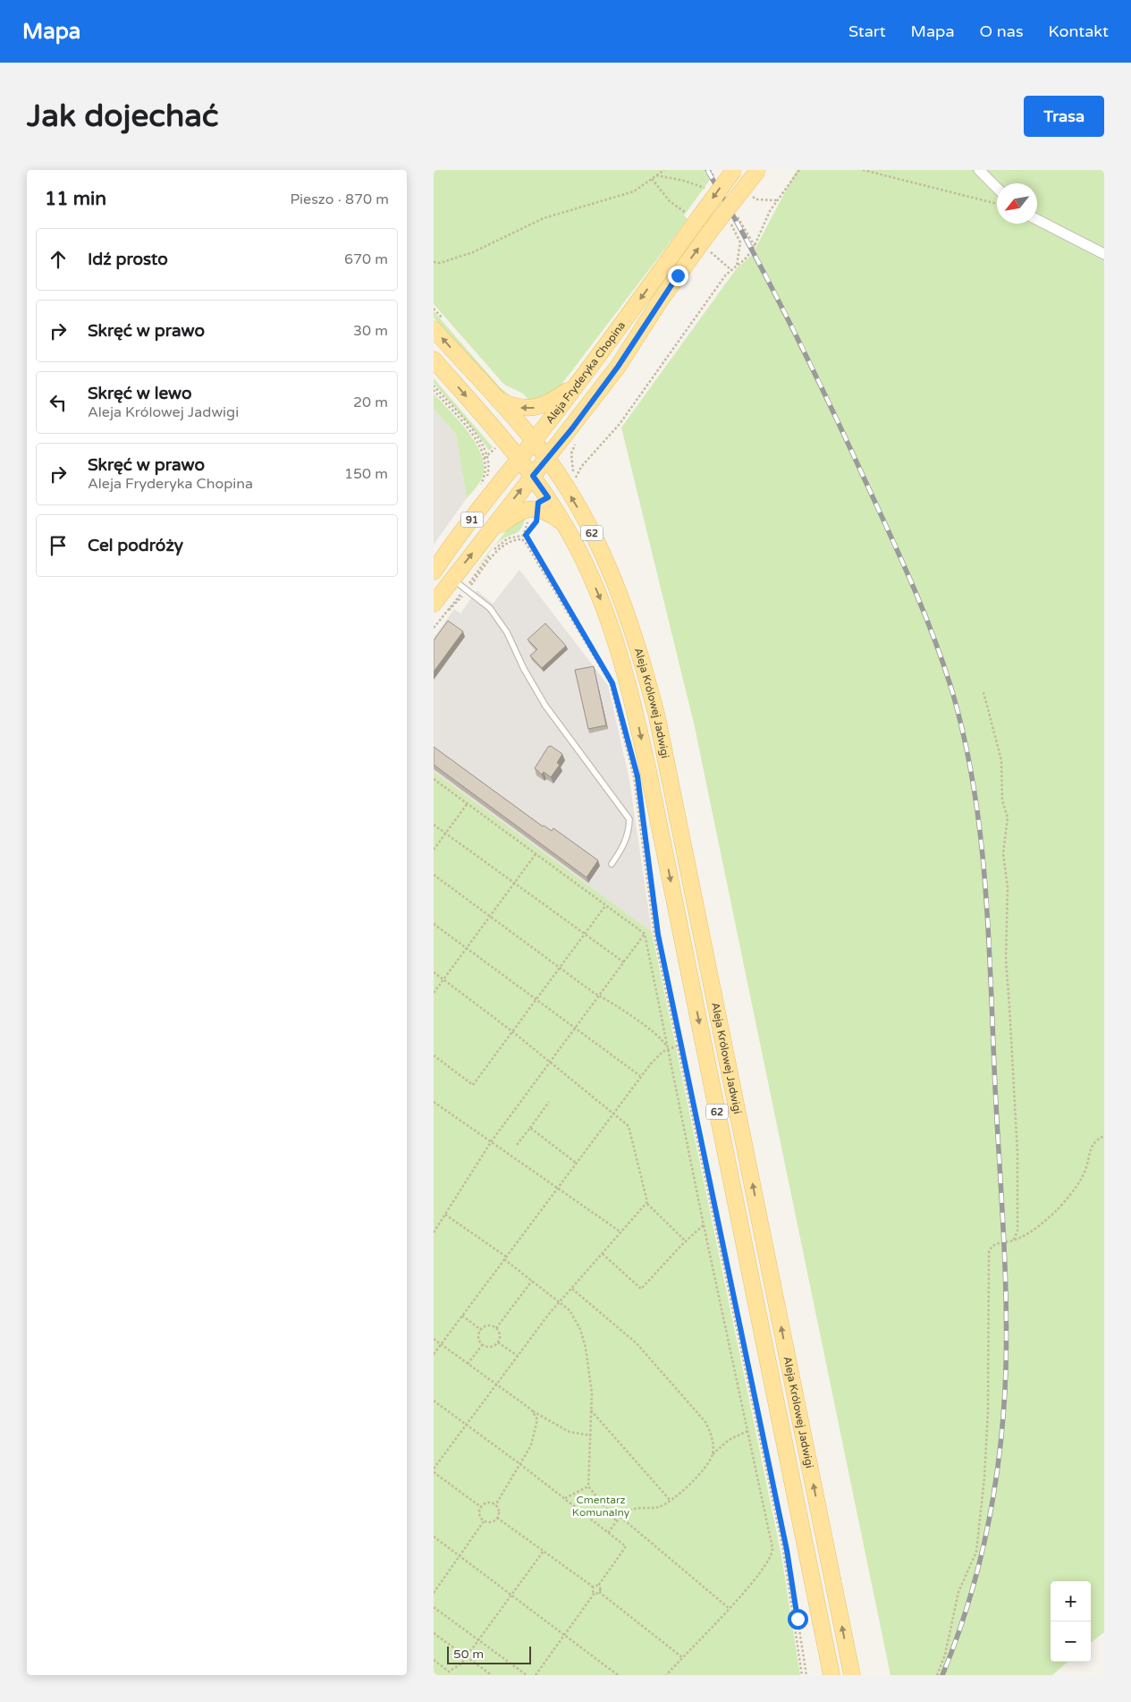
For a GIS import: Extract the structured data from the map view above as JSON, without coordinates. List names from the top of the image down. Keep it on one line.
{"streets":{"main road":["Aleja Fryderyka Chopina","91","62","Aleja Królowej Jadwigi"]},"crossings":[["Aleja Fryderyka Chopina","62"],["Aleja Fryderyka Chopina","Aleja Królowej Jadwigi"],["62","Aleja Królowej Jadwigi"]],"parks":["Cmentarz Komunalny"],"scale_bar":"50 m","north":"bottom left","page":{"header":"Mapa","nav":["Start","Mapa","O nas","Kontakt"],"buttons":"Trasa","title":"Jak dojechać","heading":["11 min","Pieszo · 870 m"],"list":[["Idź prosto","670 m"],["Skręć w prawo","30 m"],["Skręć w lewo","Aleja Królowej Jadwigi","20 m"],["Skręć w prawo","Aleja Fryderyka Chopina","150 m"],"Cel podróży"],"map_buttons":["+","−"],"scale":"50 m"}}
